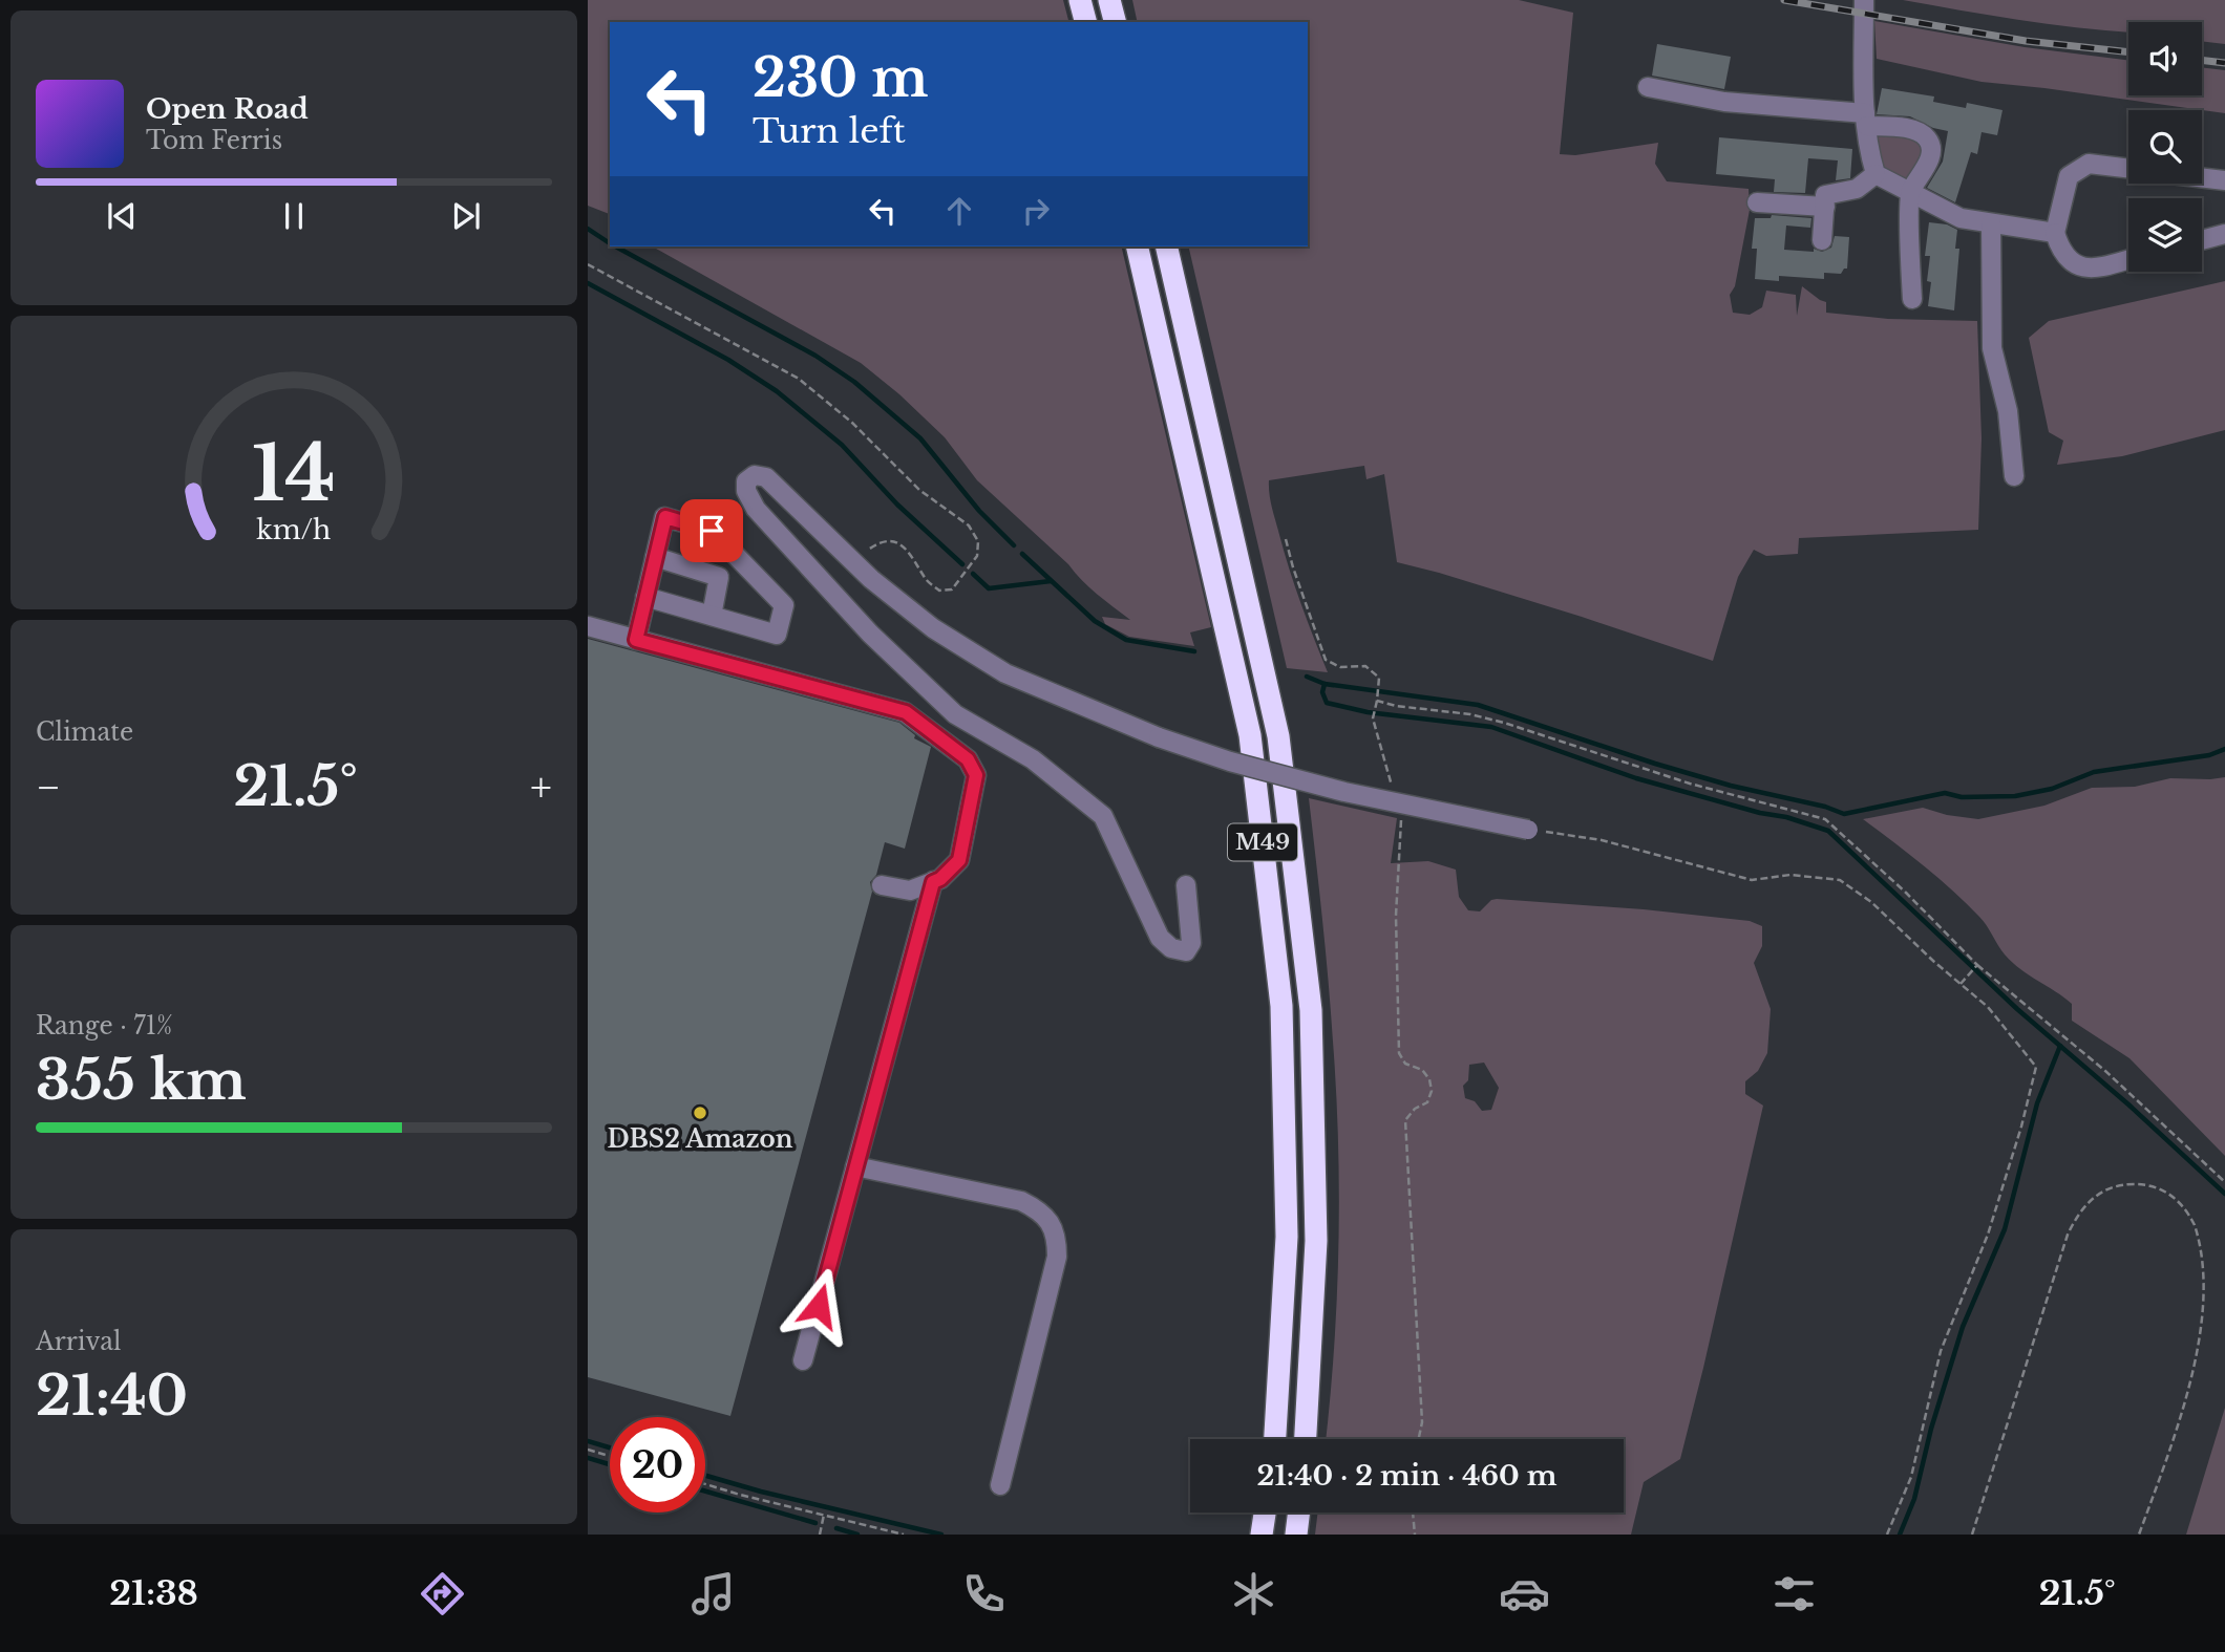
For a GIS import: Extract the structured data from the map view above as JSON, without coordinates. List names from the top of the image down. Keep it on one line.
{"streets":{"highway":["M49"]},"places":["DBS2 Amazon"],"page":{"turn":["230 m","Turn left"],"song":["Open Road","Tom Ferris"],"tile":["Climate",["Range · 71%","355 km"],["Arrival","21:40"]],"heat":["−","21.5°","+"],"limit":"20","trip":"21:40 · 2 min · 460 m","tabs":["21:38","21.5°"],"gauge":["14","km/h"]}}
